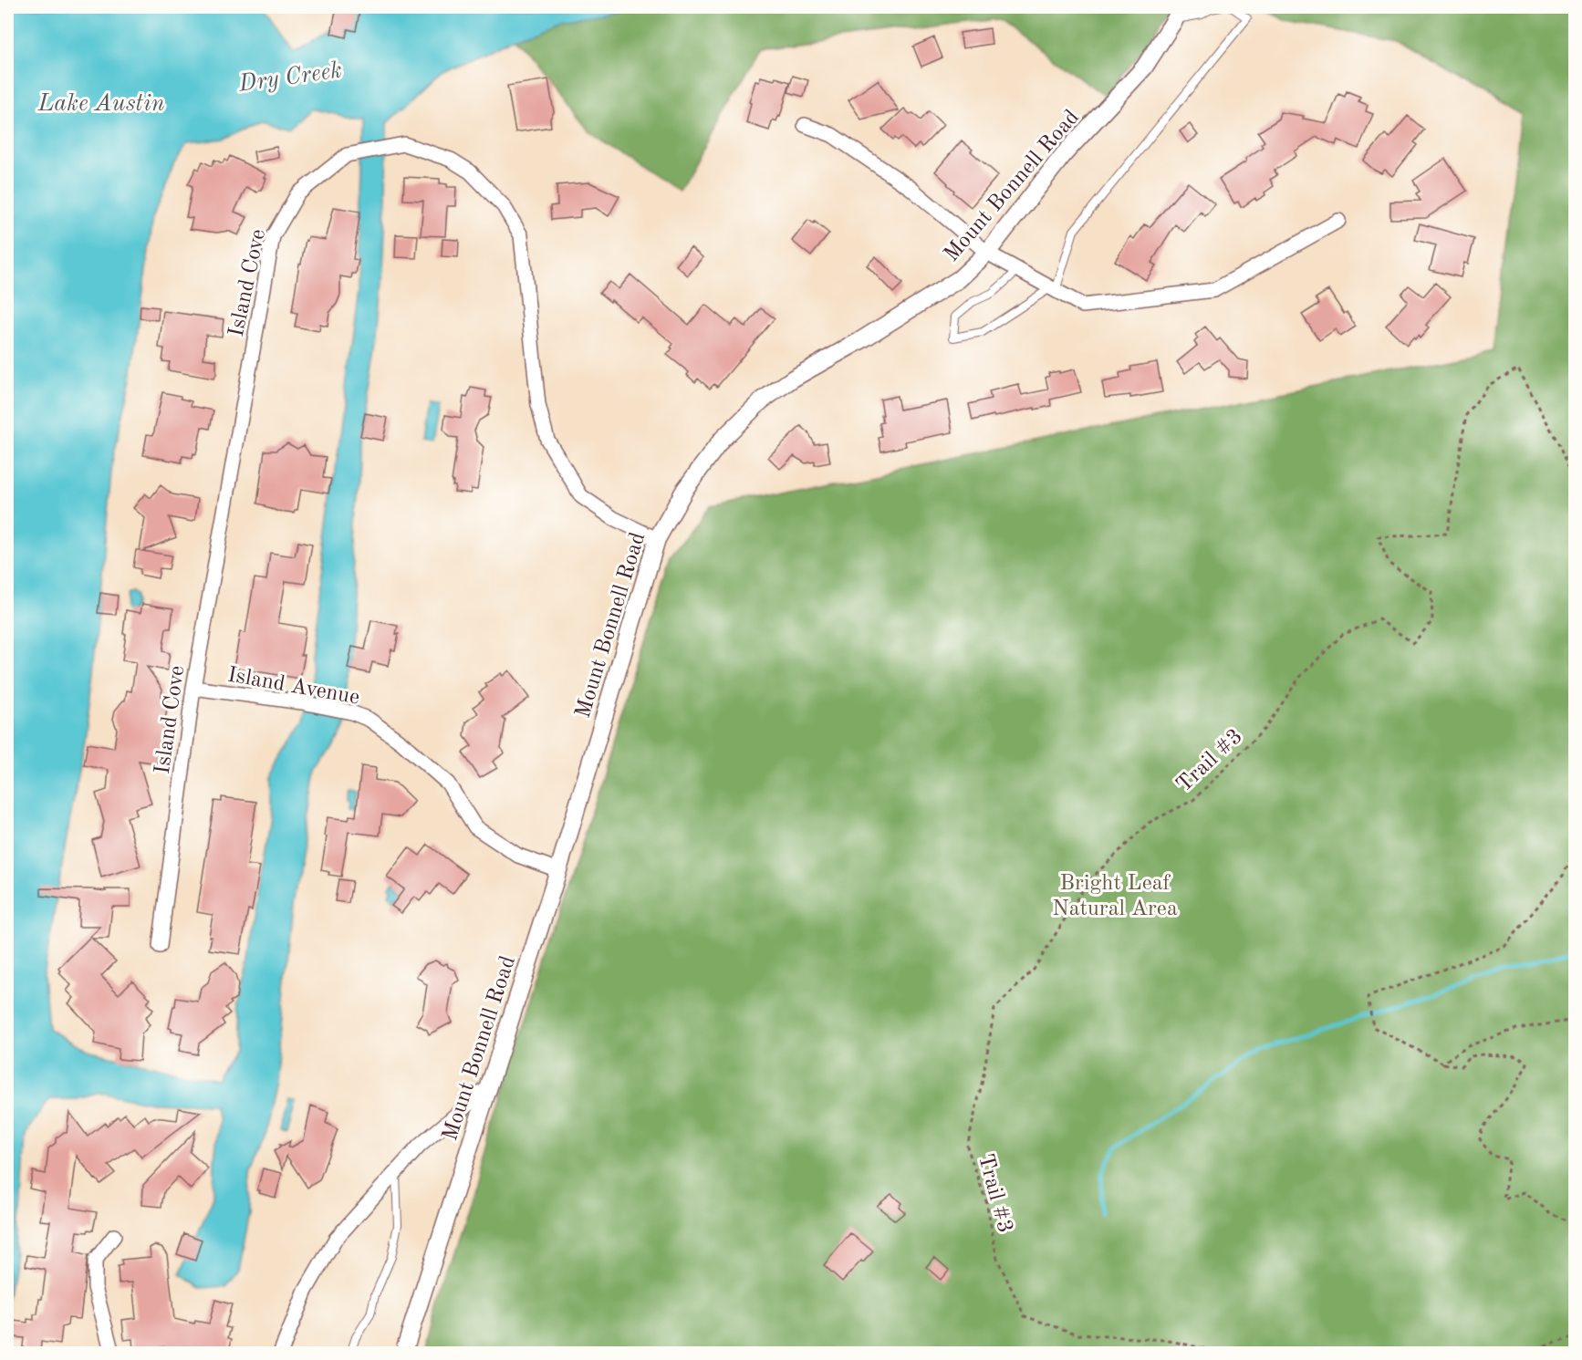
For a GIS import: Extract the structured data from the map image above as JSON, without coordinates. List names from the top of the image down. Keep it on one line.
{"streets":{"street":["Mount Bonnell Road","Island Cove","Island Avenue"],"path":["Trail #3"]},"crossings":[["Mount Bonnell Road","Island Cove"],["Mount Bonnell Road","Island Avenue"],["Island Cove","Island Avenue"]],"water":["Dry Creek","Lake Austin"],"parks":["Bright Leaf Natural Area"]}
